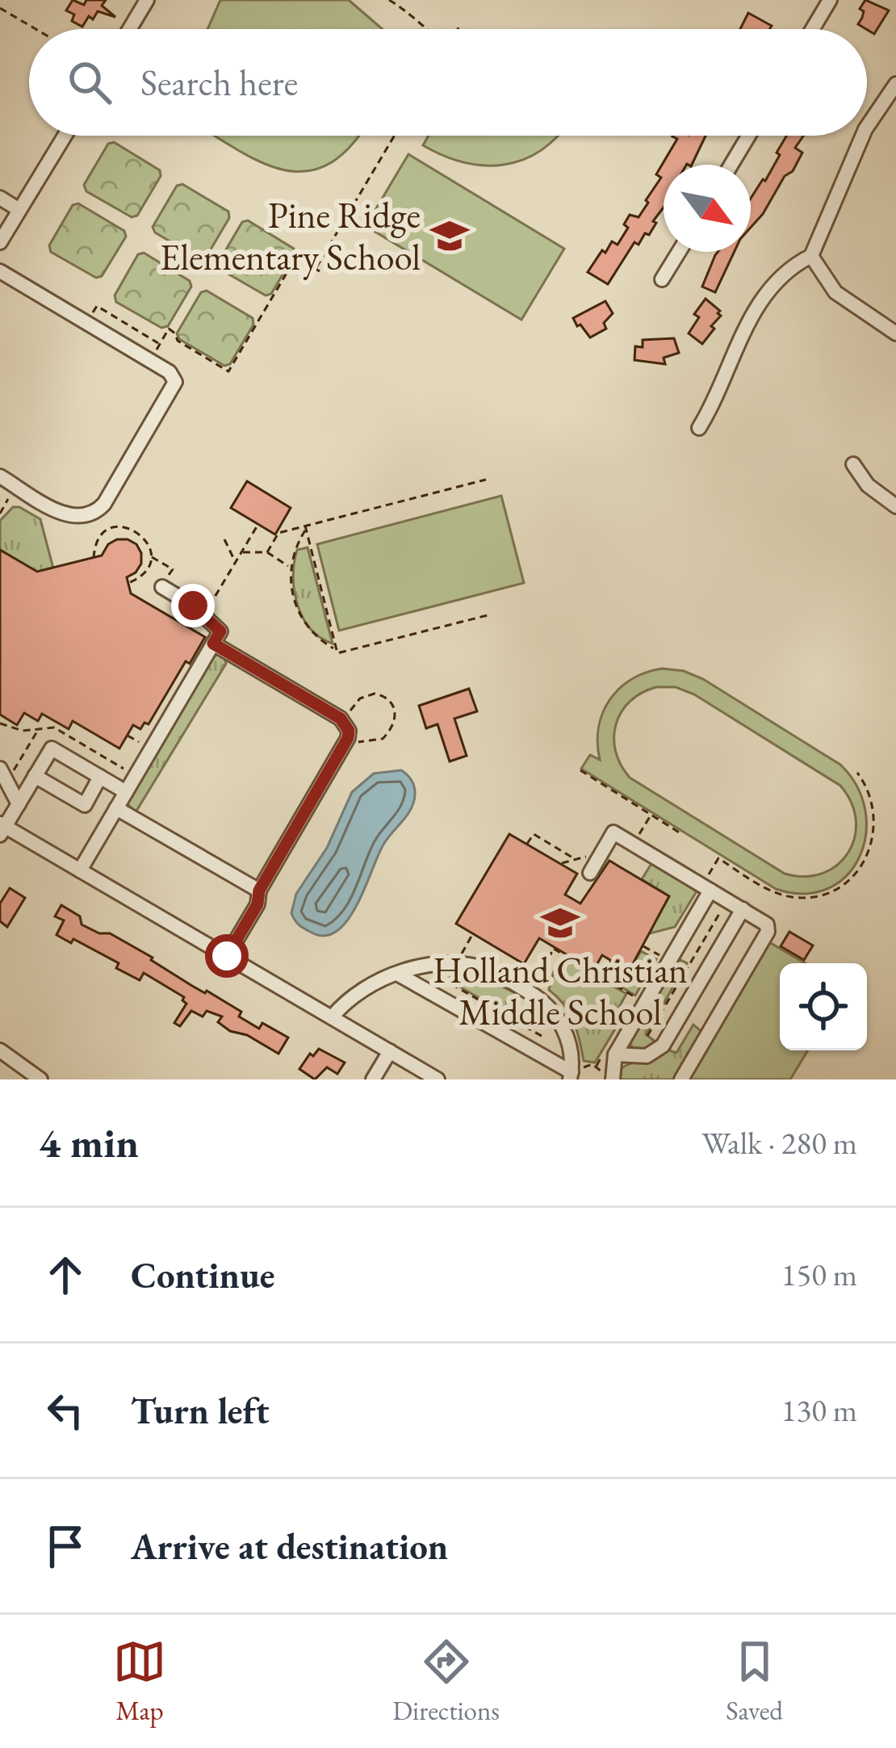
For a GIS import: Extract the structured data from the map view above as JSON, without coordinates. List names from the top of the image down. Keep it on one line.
{"places":{"school or university":["Pine Ridge Elementary School","Holland Christian Middle School"]},"north":"bottom right","page":{"search":"Search here","heading":["4 min","Walk · 280 m"],"list":[["Continue","150 m"],["Turn left","130 m"],"Arrive at destination"],"nav":["Map","Directions","Saved"]}}
